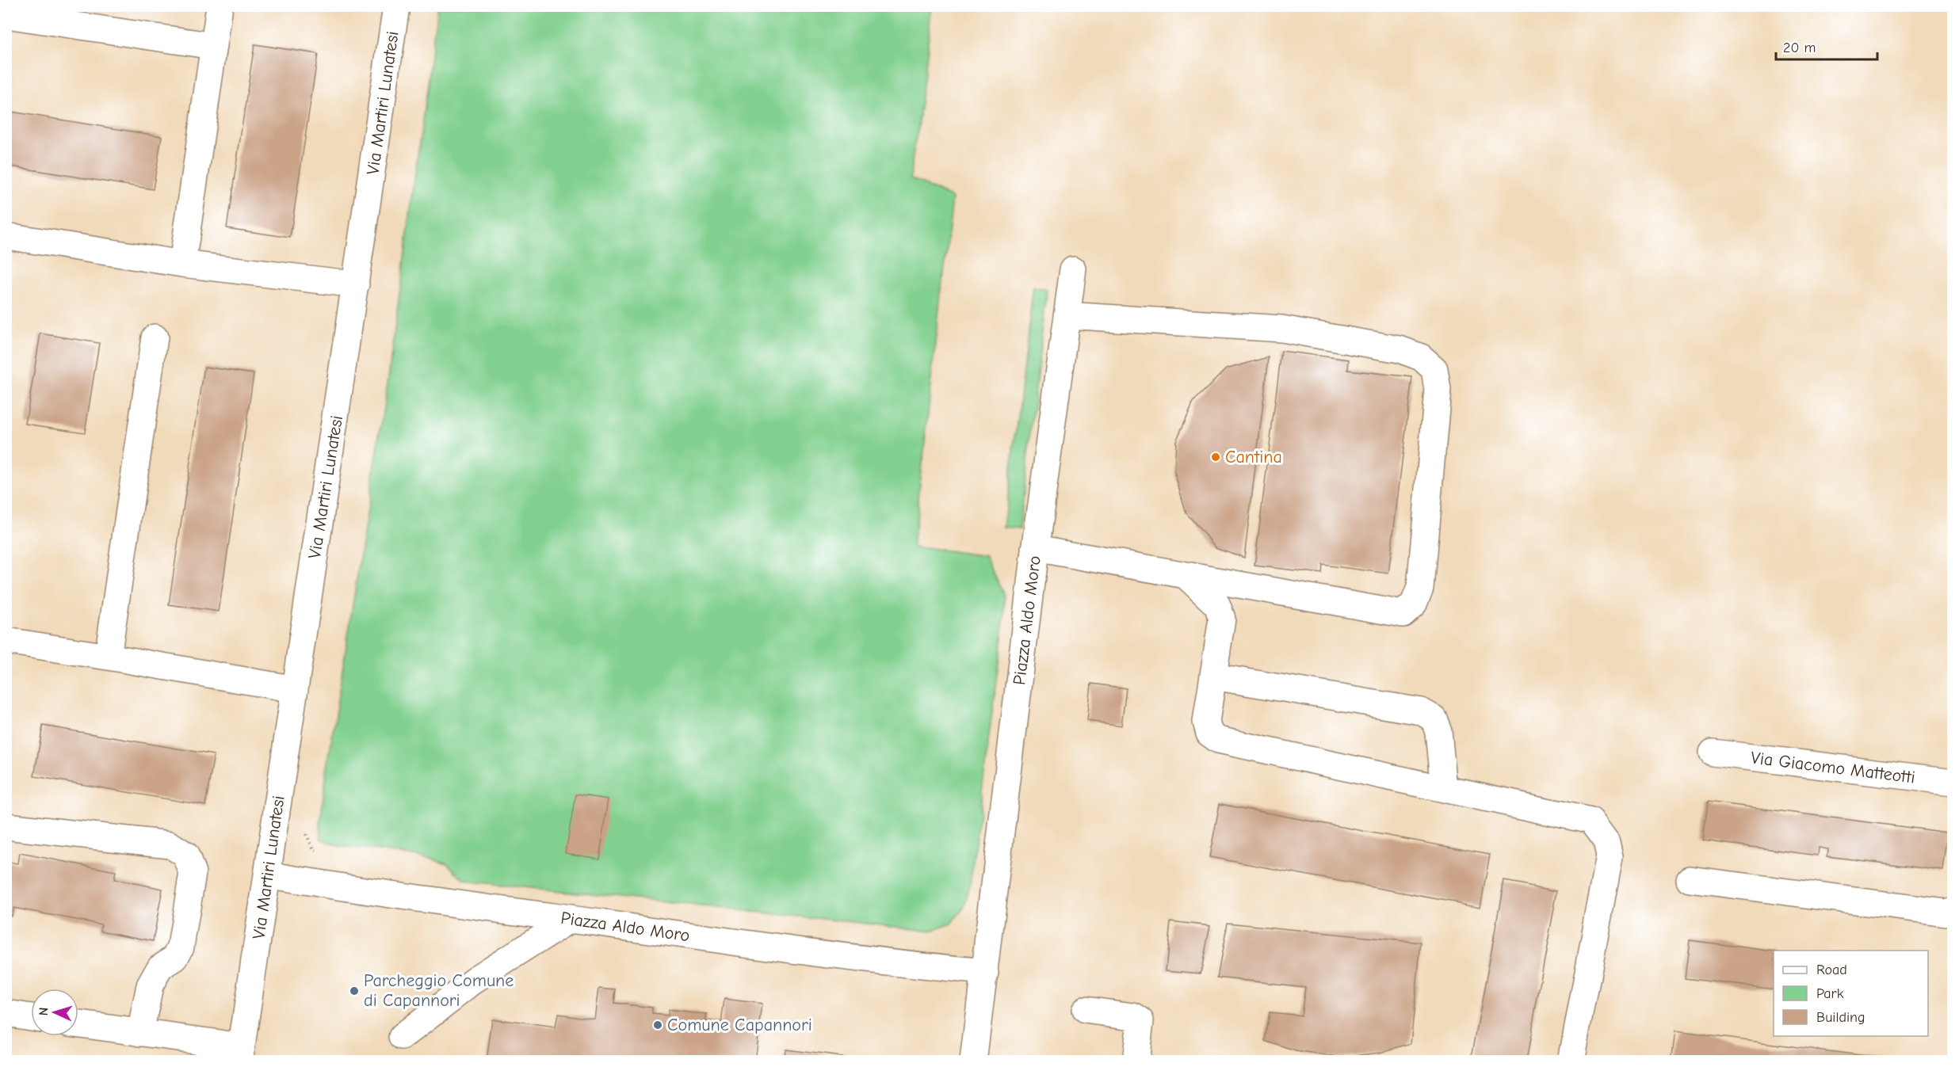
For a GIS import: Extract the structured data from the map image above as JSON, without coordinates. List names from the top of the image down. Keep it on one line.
{"streets":{"street":["Via Martiri Lunatesi","Piazza Aldo Moro","Via Giacomo Matteotti"]},"crossings":[["Via Martiri Lunatesi","Piazza Aldo Moro"]],"places":["Cantina","Parcheggio Comune di Capannori","Comune Capannori"],"legend":["Road","Park","Building"],"scale_bar":"20 m","north":"left"}
